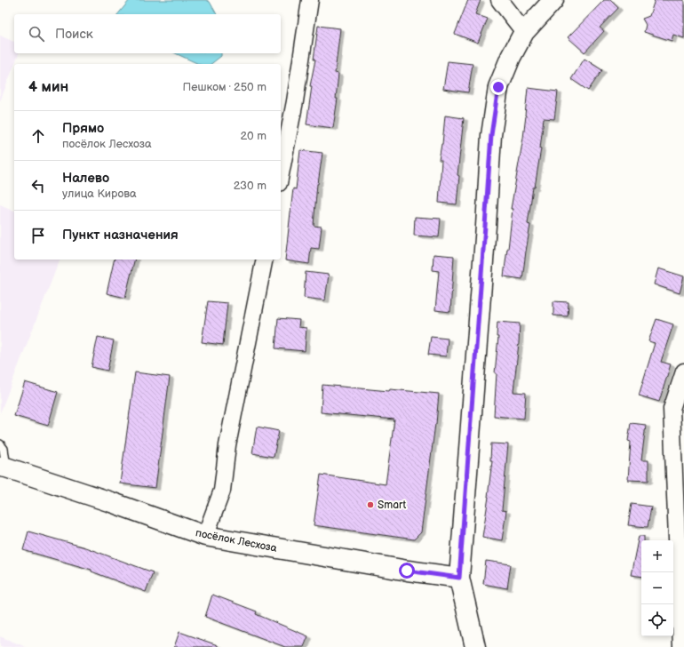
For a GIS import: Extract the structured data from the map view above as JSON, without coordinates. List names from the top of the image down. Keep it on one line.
{"streets":{"street":["посёлок Лесхоза"]},"places":["Smart"],"page":{"search":"Поиск","heading":["4 мин","Пешком · 250 m"],"list":[["Прямо","посёлок Лесхоза","20 m"],["Налево","улица Кирова","230 m"],"Пункт назначения"],"map_buttons":["+","−"]}}
